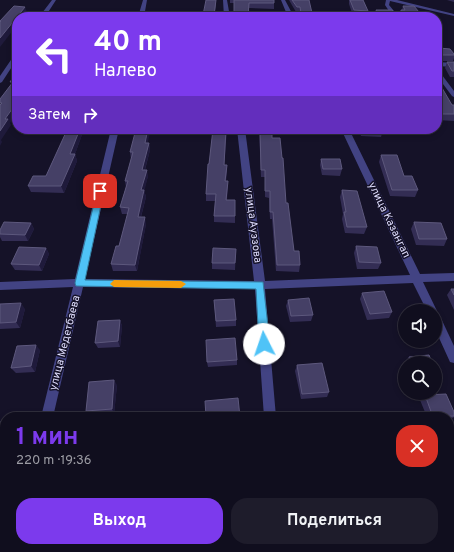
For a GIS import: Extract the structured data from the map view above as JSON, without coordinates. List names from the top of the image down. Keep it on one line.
{"streets":{"street":["улица Казангап","улица Ауэзова","улица Медетбаева"]},"page":{"turn":["40 m","Налево"],"then":"Затем","heading":["1 мин","220 m · 19:36"],"buttons":["Выход","Поделиться"]}}
